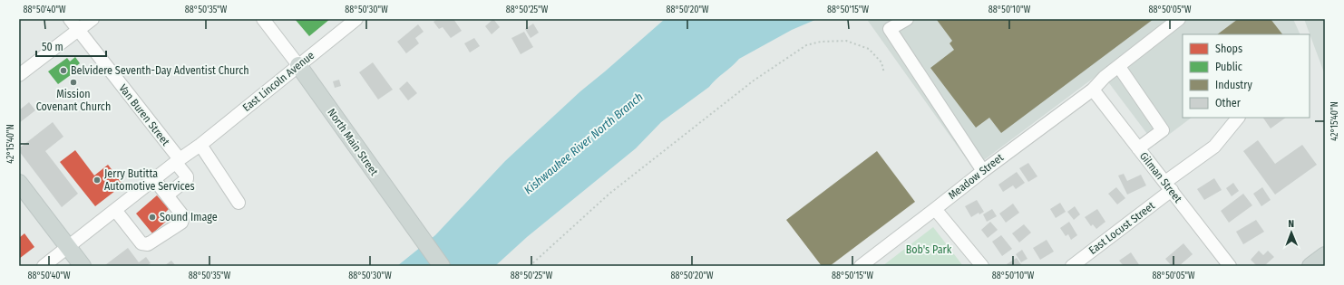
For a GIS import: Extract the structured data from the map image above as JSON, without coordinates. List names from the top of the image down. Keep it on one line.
{"streets":{"main road":["North Main Street"],"street":["East Lincoln Avenue","Van Buren Street","Meadow Street","Gilman Street","East Locust Street"]},"crossings":[["East Lincoln Avenue","Van Buren Street"],["East Lincoln Avenue","North Main Street"],["Meadow Street","Gilman Street"],["Gilman Street","East Locust Street"]],"water":["Kishwaukee River North Branch"],"parks":["Bob's Park"],"places":["Belvidere Seventh-Day Adventist Church","Mission Covenant Church","Jerry Butitta Automotive Services","Sound Image"],"legend":["Shops","Public","Industry","Other"],"scale_bar":"50 m","north":"top","coordinates":["88°50'40\"W","88°50'35\"W","88°50'30\"W","88°50'25\"W","88°50'20\"W","88°50'15\"W","88°50'10\"W","88°50'05\"W","42°15'40\"N"]}
